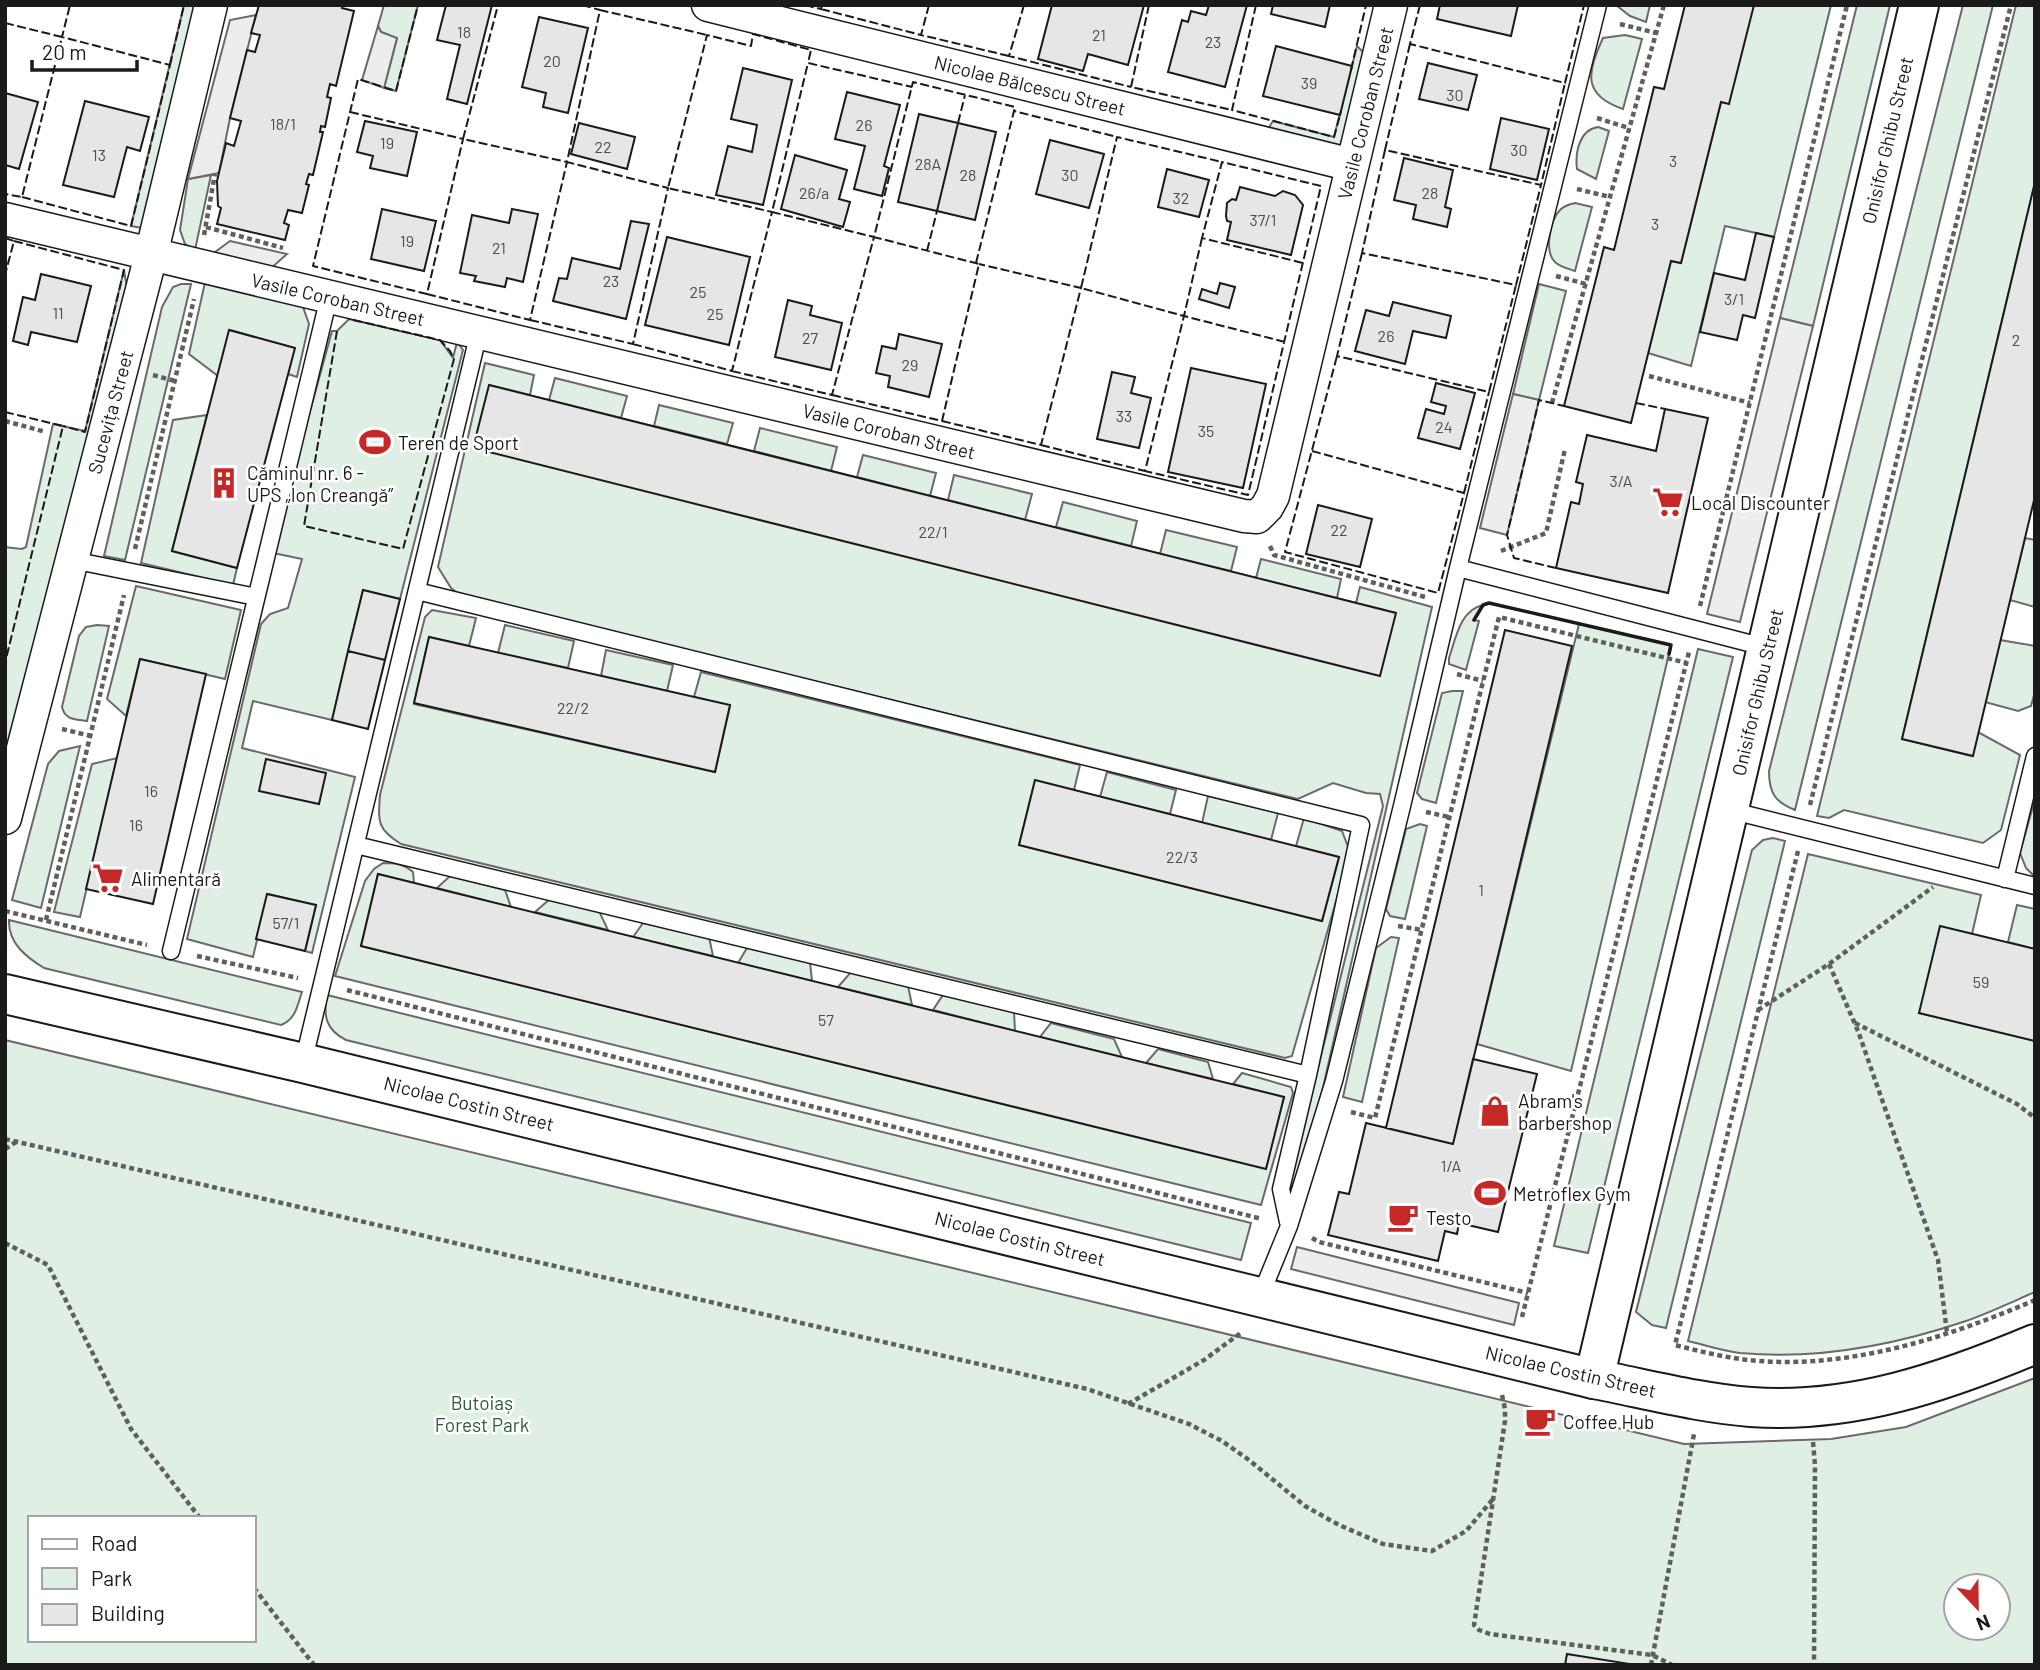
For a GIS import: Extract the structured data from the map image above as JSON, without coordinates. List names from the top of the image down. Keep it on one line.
{"streets":{"main road":["Onisifor Ghibu Street","Nicolae Costin Street"],"street":["Nicolae Bălcescu Street","Vasile Coroban Street","Sucevița Street"]},"crossings":[["Nicolae Bălcescu Street","Vasile Coroban Street"],["Vasile Coroban Street","Sucevița Street"],["Onisifor Ghibu Street","Nicolae Costin Street"]],"parks":["Butoiaș Forest Park"],"places":{"sports":["Teren de Sport","Metroflex Gym"],"building":["Căminul nr. 6 - UPS „Ion Creangă”"],"supermarket":["Local Discounter","Alimentară"],"shop":["Abram's barbershop"],"cafe":["Testo","Coffee Hub"]},"house_numbers":["18","21","23","20","39","30","18/1","26","19","22","30","13","3","28A","28","30","26/a","28","32","37/1","3","19","21","23","25","3/1","11","25","26","27","2","29","33","24","35","3/A","22","22/1","22/2","16","16","22/3","1","57/1","59","57","1/A"],"legend":["Road","Park","Building"],"scale_bar":"20 m","north":"bottom"}
